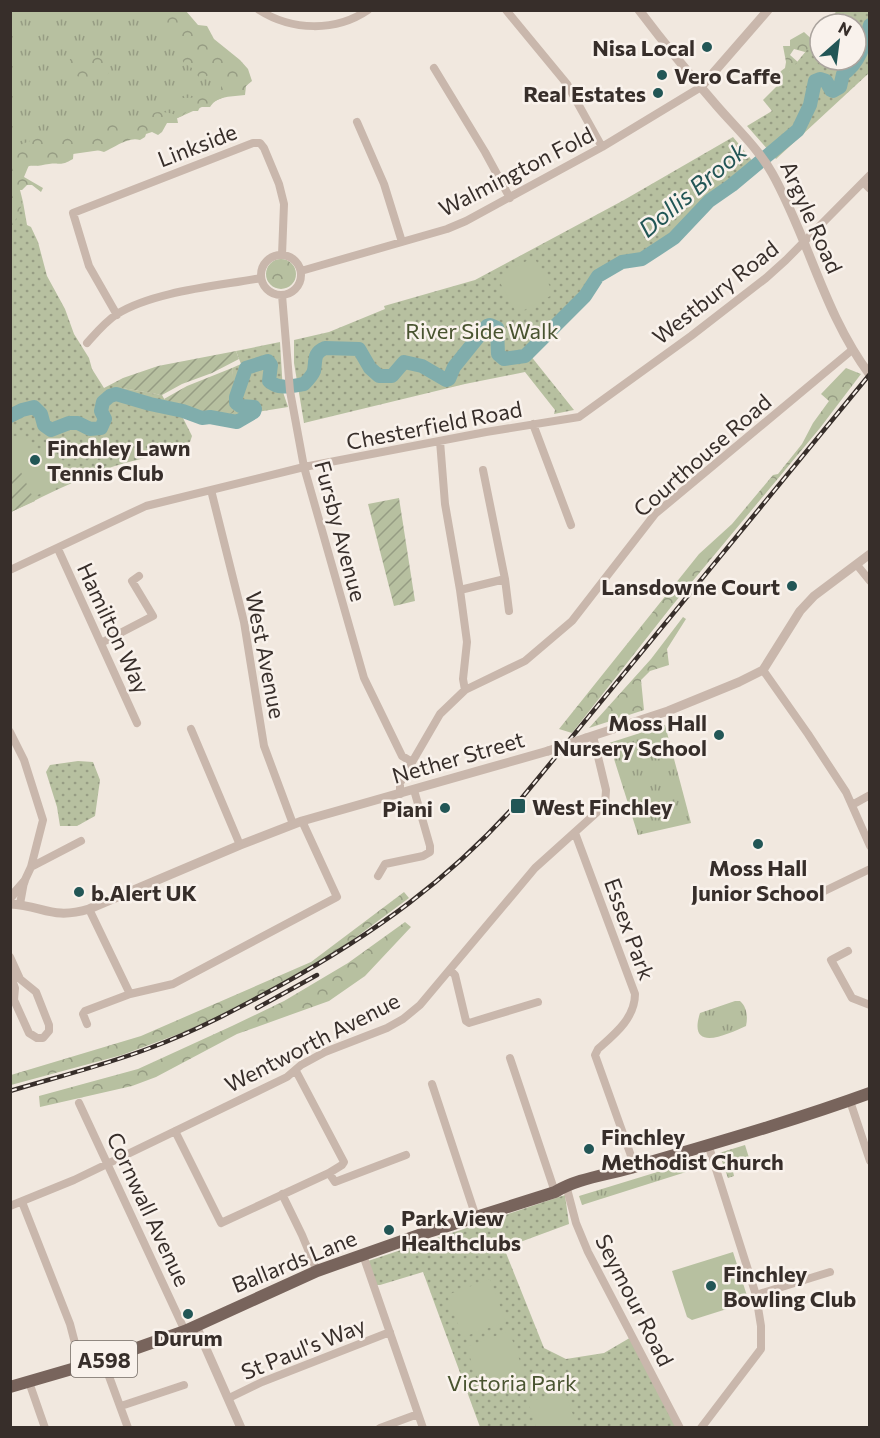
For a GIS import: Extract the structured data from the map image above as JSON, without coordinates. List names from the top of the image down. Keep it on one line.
{"streets":{"main road":["Ballards Lane","A598"],"street":["Linkside","Walmington Fold","Argyle Road","Westbury Road","Chesterfield Road","Courthouse Road","Fursby Avenue","Hamilton Way","West Avenue","Nether Street","Essex Park","Wentworth Avenue","Cornwall Avenue","Seymour Road","St Paul's Way"]},"crossings":[["Linkside","Walmington Fold"],["Linkside","Fursby Avenue"],["Walmington Fold","Argyle Road"],["Walmington Fold","Fursby Avenue"],["Argyle Road","Westbury Road"],["Argyle Road","Courthouse Road"],["Westbury Road","Chesterfield Road"],["Chesterfield Road","Fursby Avenue"],["Chesterfield Road","Hamilton Way"],["Chesterfield Road","West Avenue"],["Courthouse Road","Fursby Avenue"],["Courthouse Road","Nether Street"],["West Avenue","Nether Street"],["Essex Park","Wentworth Avenue"],["Essex Park","Ballards Lane"],["Wentworth Avenue","Cornwall Avenue"],["Cornwall Avenue","Ballards Lane"],["Ballards Lane","Seymour Road"]],"water":["Dollis Brook"],"parks":["River Side Walk","Victoria Park"],"places":{"other":["Nisa Local","Vero Caffe","Real Estates","Finchley Lawn Tennis Club","Lansdowne Court","Moss Hall Nursery School","Piani","Moss Hall Junior School","b.Alert UK","Finchley Methodist Church","Park View Healthclubs","Finchley Bowling Club","Durum"],"transit":["West Finchley"]},"north":"top right"}
